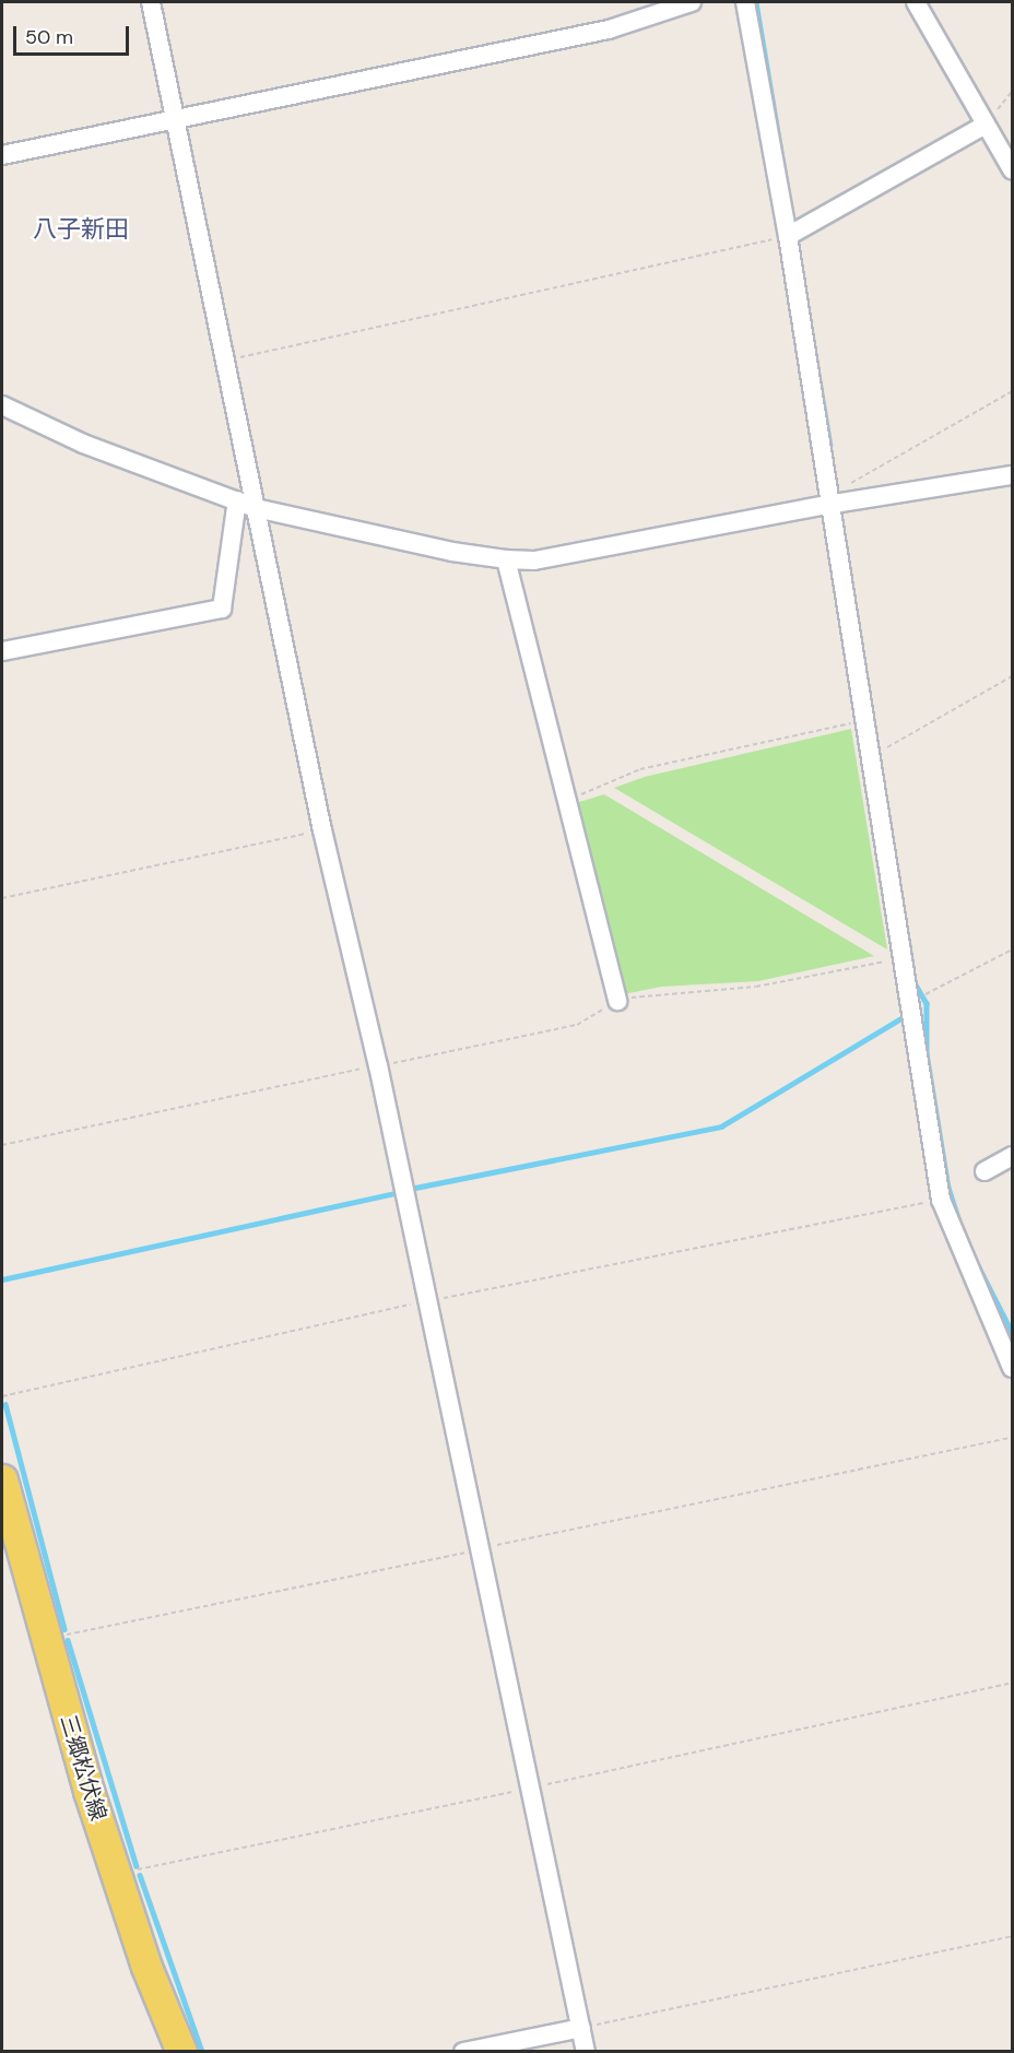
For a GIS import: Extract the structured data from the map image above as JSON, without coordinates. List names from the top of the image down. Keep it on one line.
{"streets":{"main road":["三郷松伏線"]},"districts":["八子新田"],"scale_bar":"50 m"}
